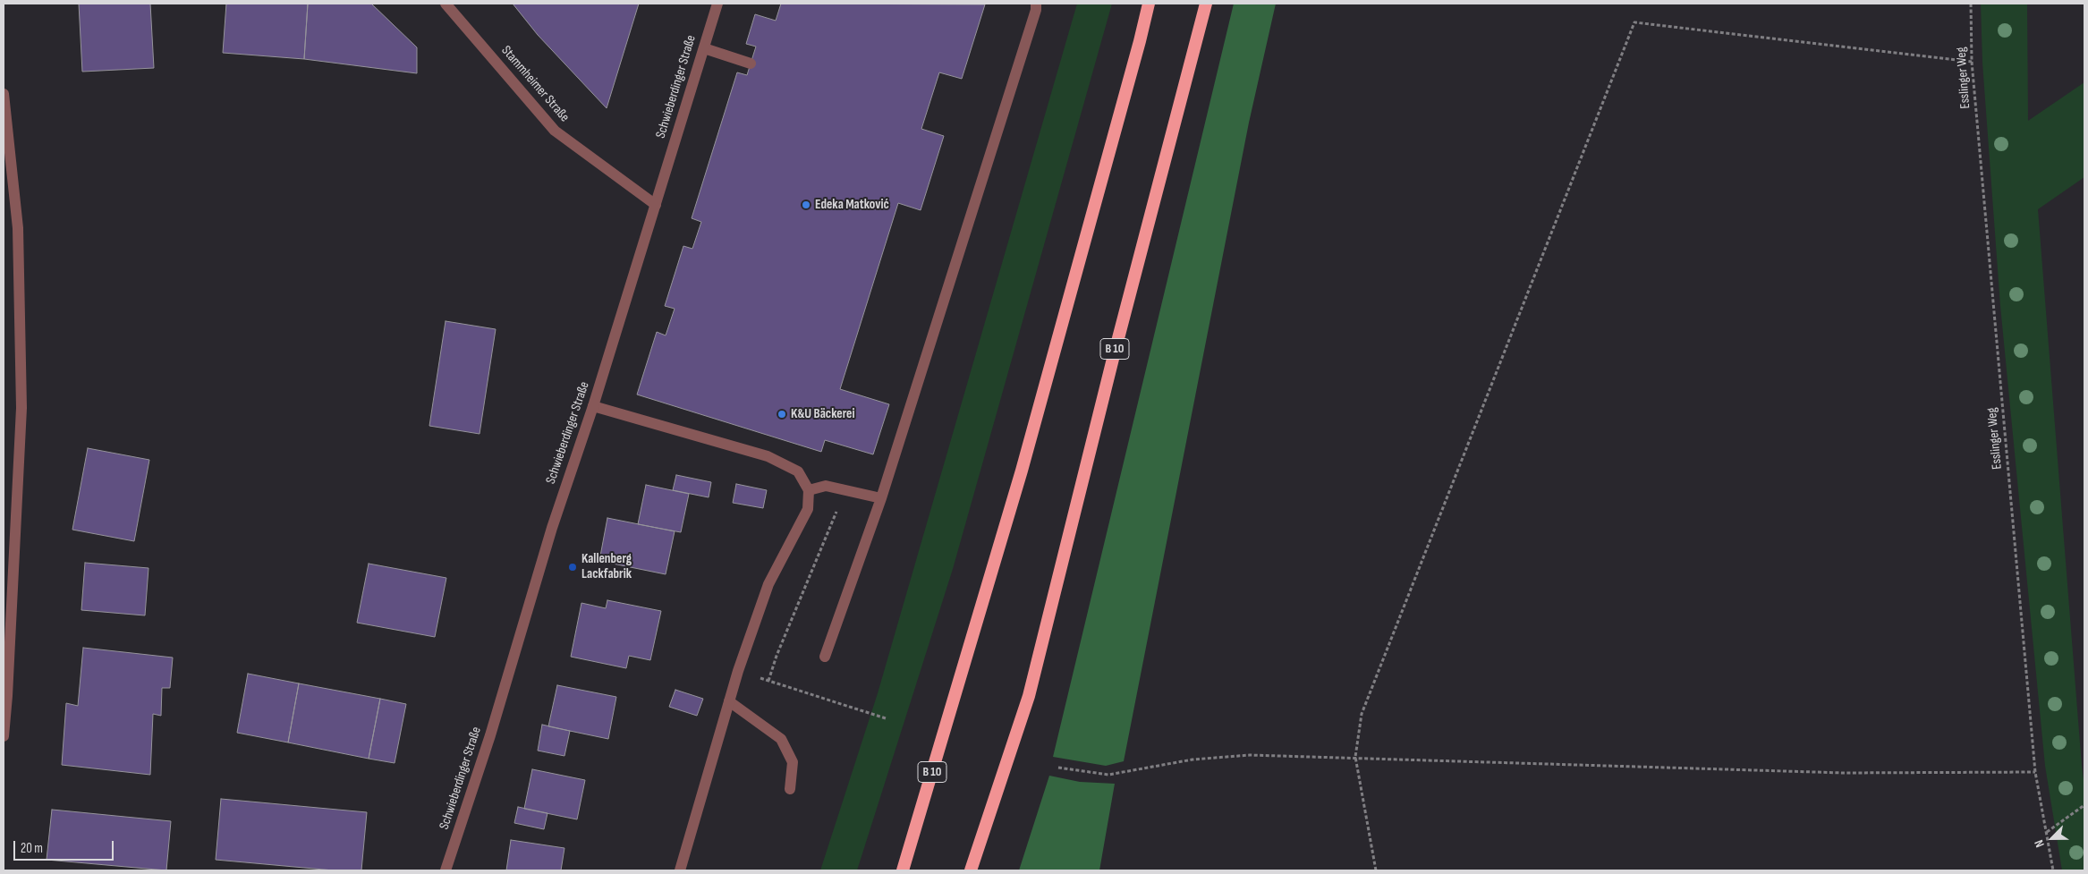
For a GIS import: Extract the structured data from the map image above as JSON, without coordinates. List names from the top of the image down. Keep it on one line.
{"streets":{"highway":["B 10"],"street":["Stammheimer Straße","Schwieberdinger Straße"],"path":["Esslinger Weg"]},"crossings":[["Stammheimer Straße","Schwieberdinger Straße"]],"places":["Edeka Matković","K&U Bäckerei","Kallenberg Lackfabrik"],"scale_bar":"20 m","north":"bottom left"}
